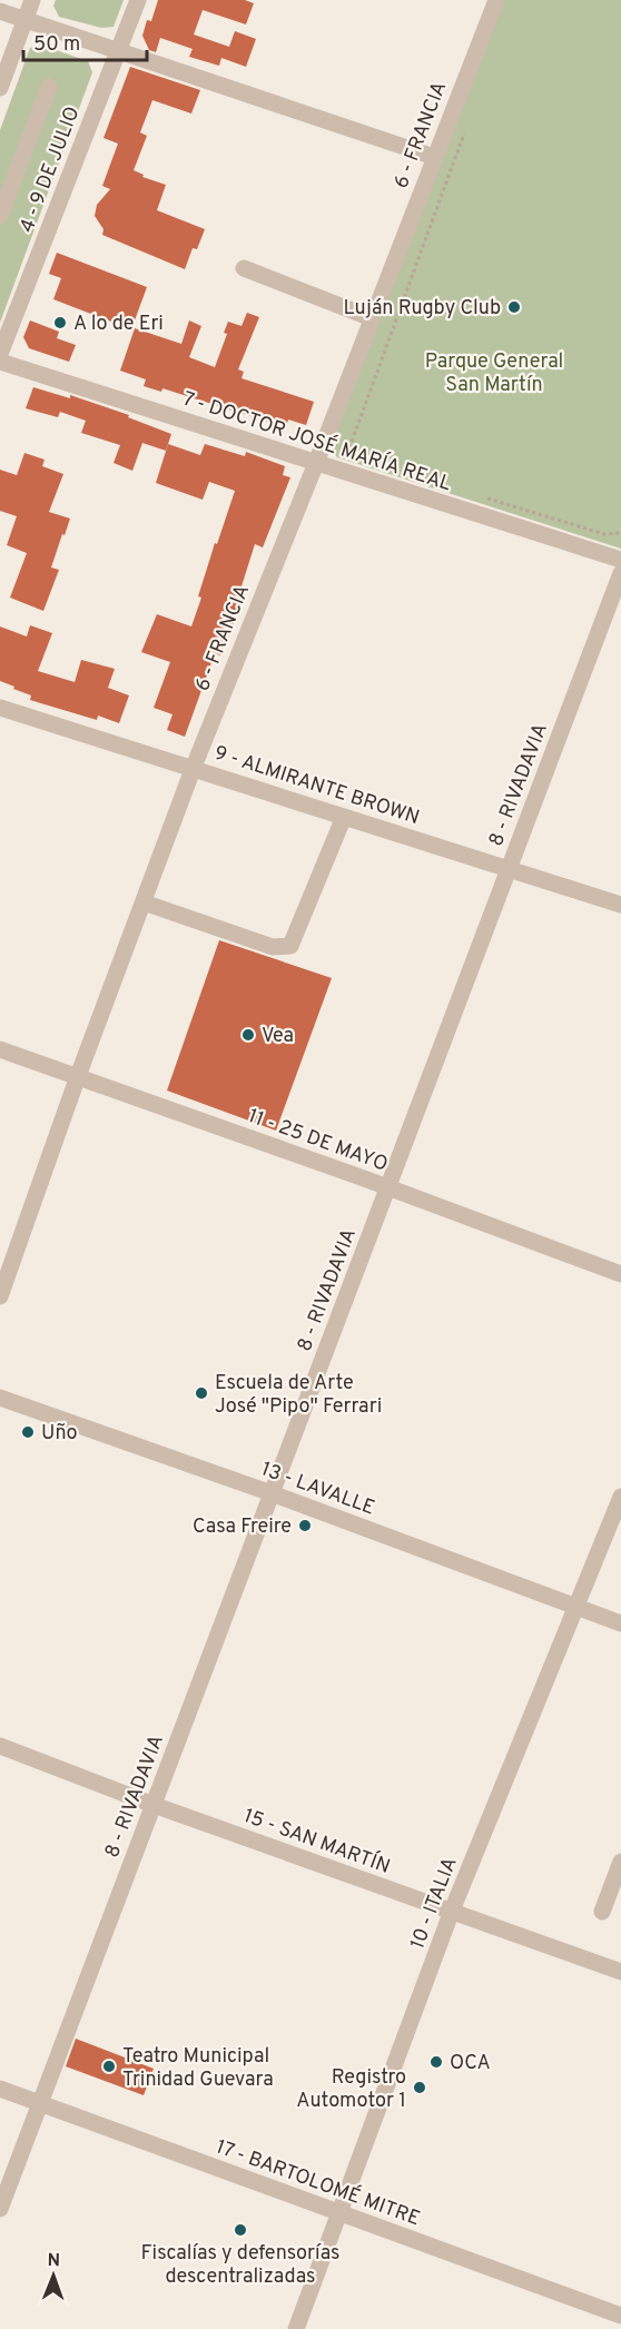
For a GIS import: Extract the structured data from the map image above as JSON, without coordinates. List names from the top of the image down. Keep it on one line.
{"streets":{"street":["6 - FRANCIA","4 - 9 DE JULIO","7 - DOCTOR JOSÉ MARÍA REAL","9 - ALMIRANTE BROWN","8 - RIVADAVIA","11 - 25 DE MAYO","13 - LAVALLE","15 - SAN MARTÍN","10 - ITALIA","17 - BARTOLOMÉ MITRE"]},"crossings":[["6 - FRANCIA","7 - DOCTOR JOSÉ MARÍA REAL"],["6 - FRANCIA","9 - ALMIRANTE BROWN"],["6 - FRANCIA","11 - 25 DE MAYO"],["9 - ALMIRANTE BROWN","8 - RIVADAVIA"],["8 - RIVADAVIA","11 - 25 DE MAYO"],["8 - RIVADAVIA","13 - LAVALLE"],["8 - RIVADAVIA","15 - SAN MARTÍN"],["8 - RIVADAVIA","17 - BARTOLOMÉ MITRE"],["13 - LAVALLE","10 - ITALIA"],["15 - SAN MARTÍN","10 - ITALIA"],["10 - ITALIA","17 - BARTOLOMÉ MITRE"]],"parks":["Parque General San Martín"],"places":["Luján Rugby Club","A lo de Eri","Vea","Escuela de Arte José \"Pipo\" Ferrari","Uño","Casa Freire","OCA","Teatro Municipal Trinidad Guevara","Registro Automotor 1","Fiscalías y defensorías descentralizadas"],"scale_bar":"50 m","north":"top"}
